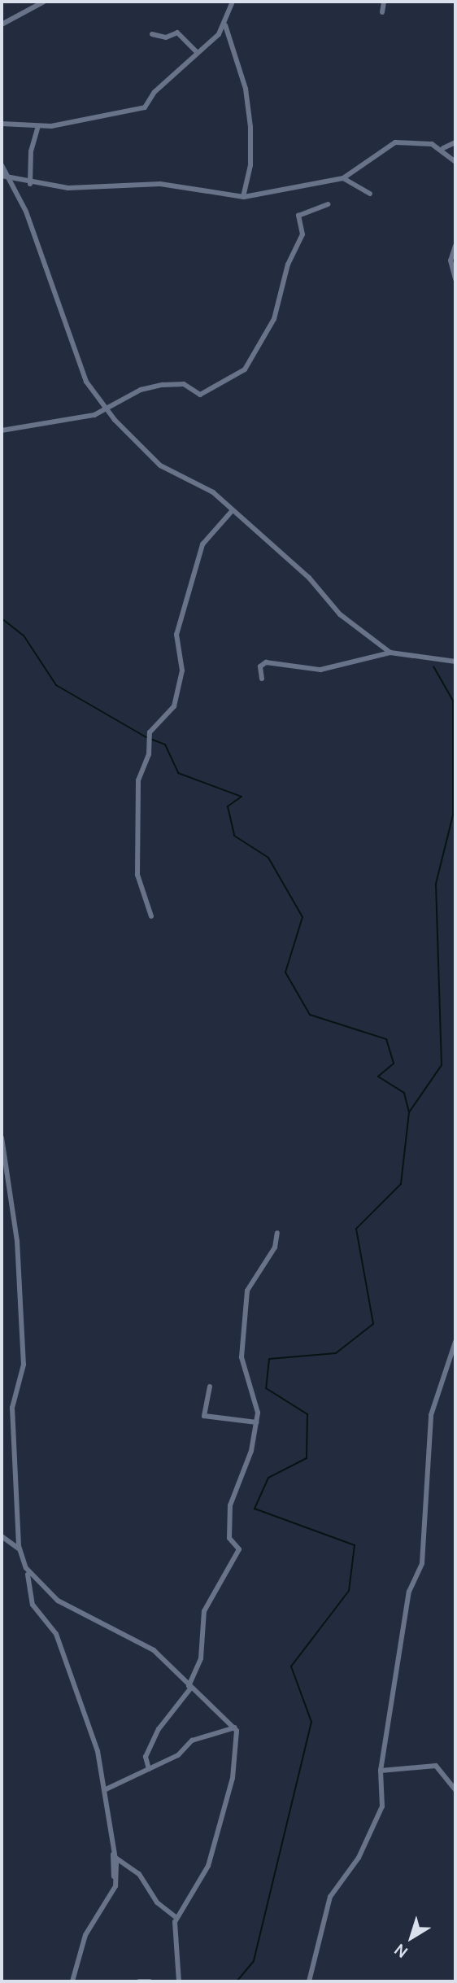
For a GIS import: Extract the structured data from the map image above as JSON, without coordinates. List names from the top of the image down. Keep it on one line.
{"north":"bottom left"}
